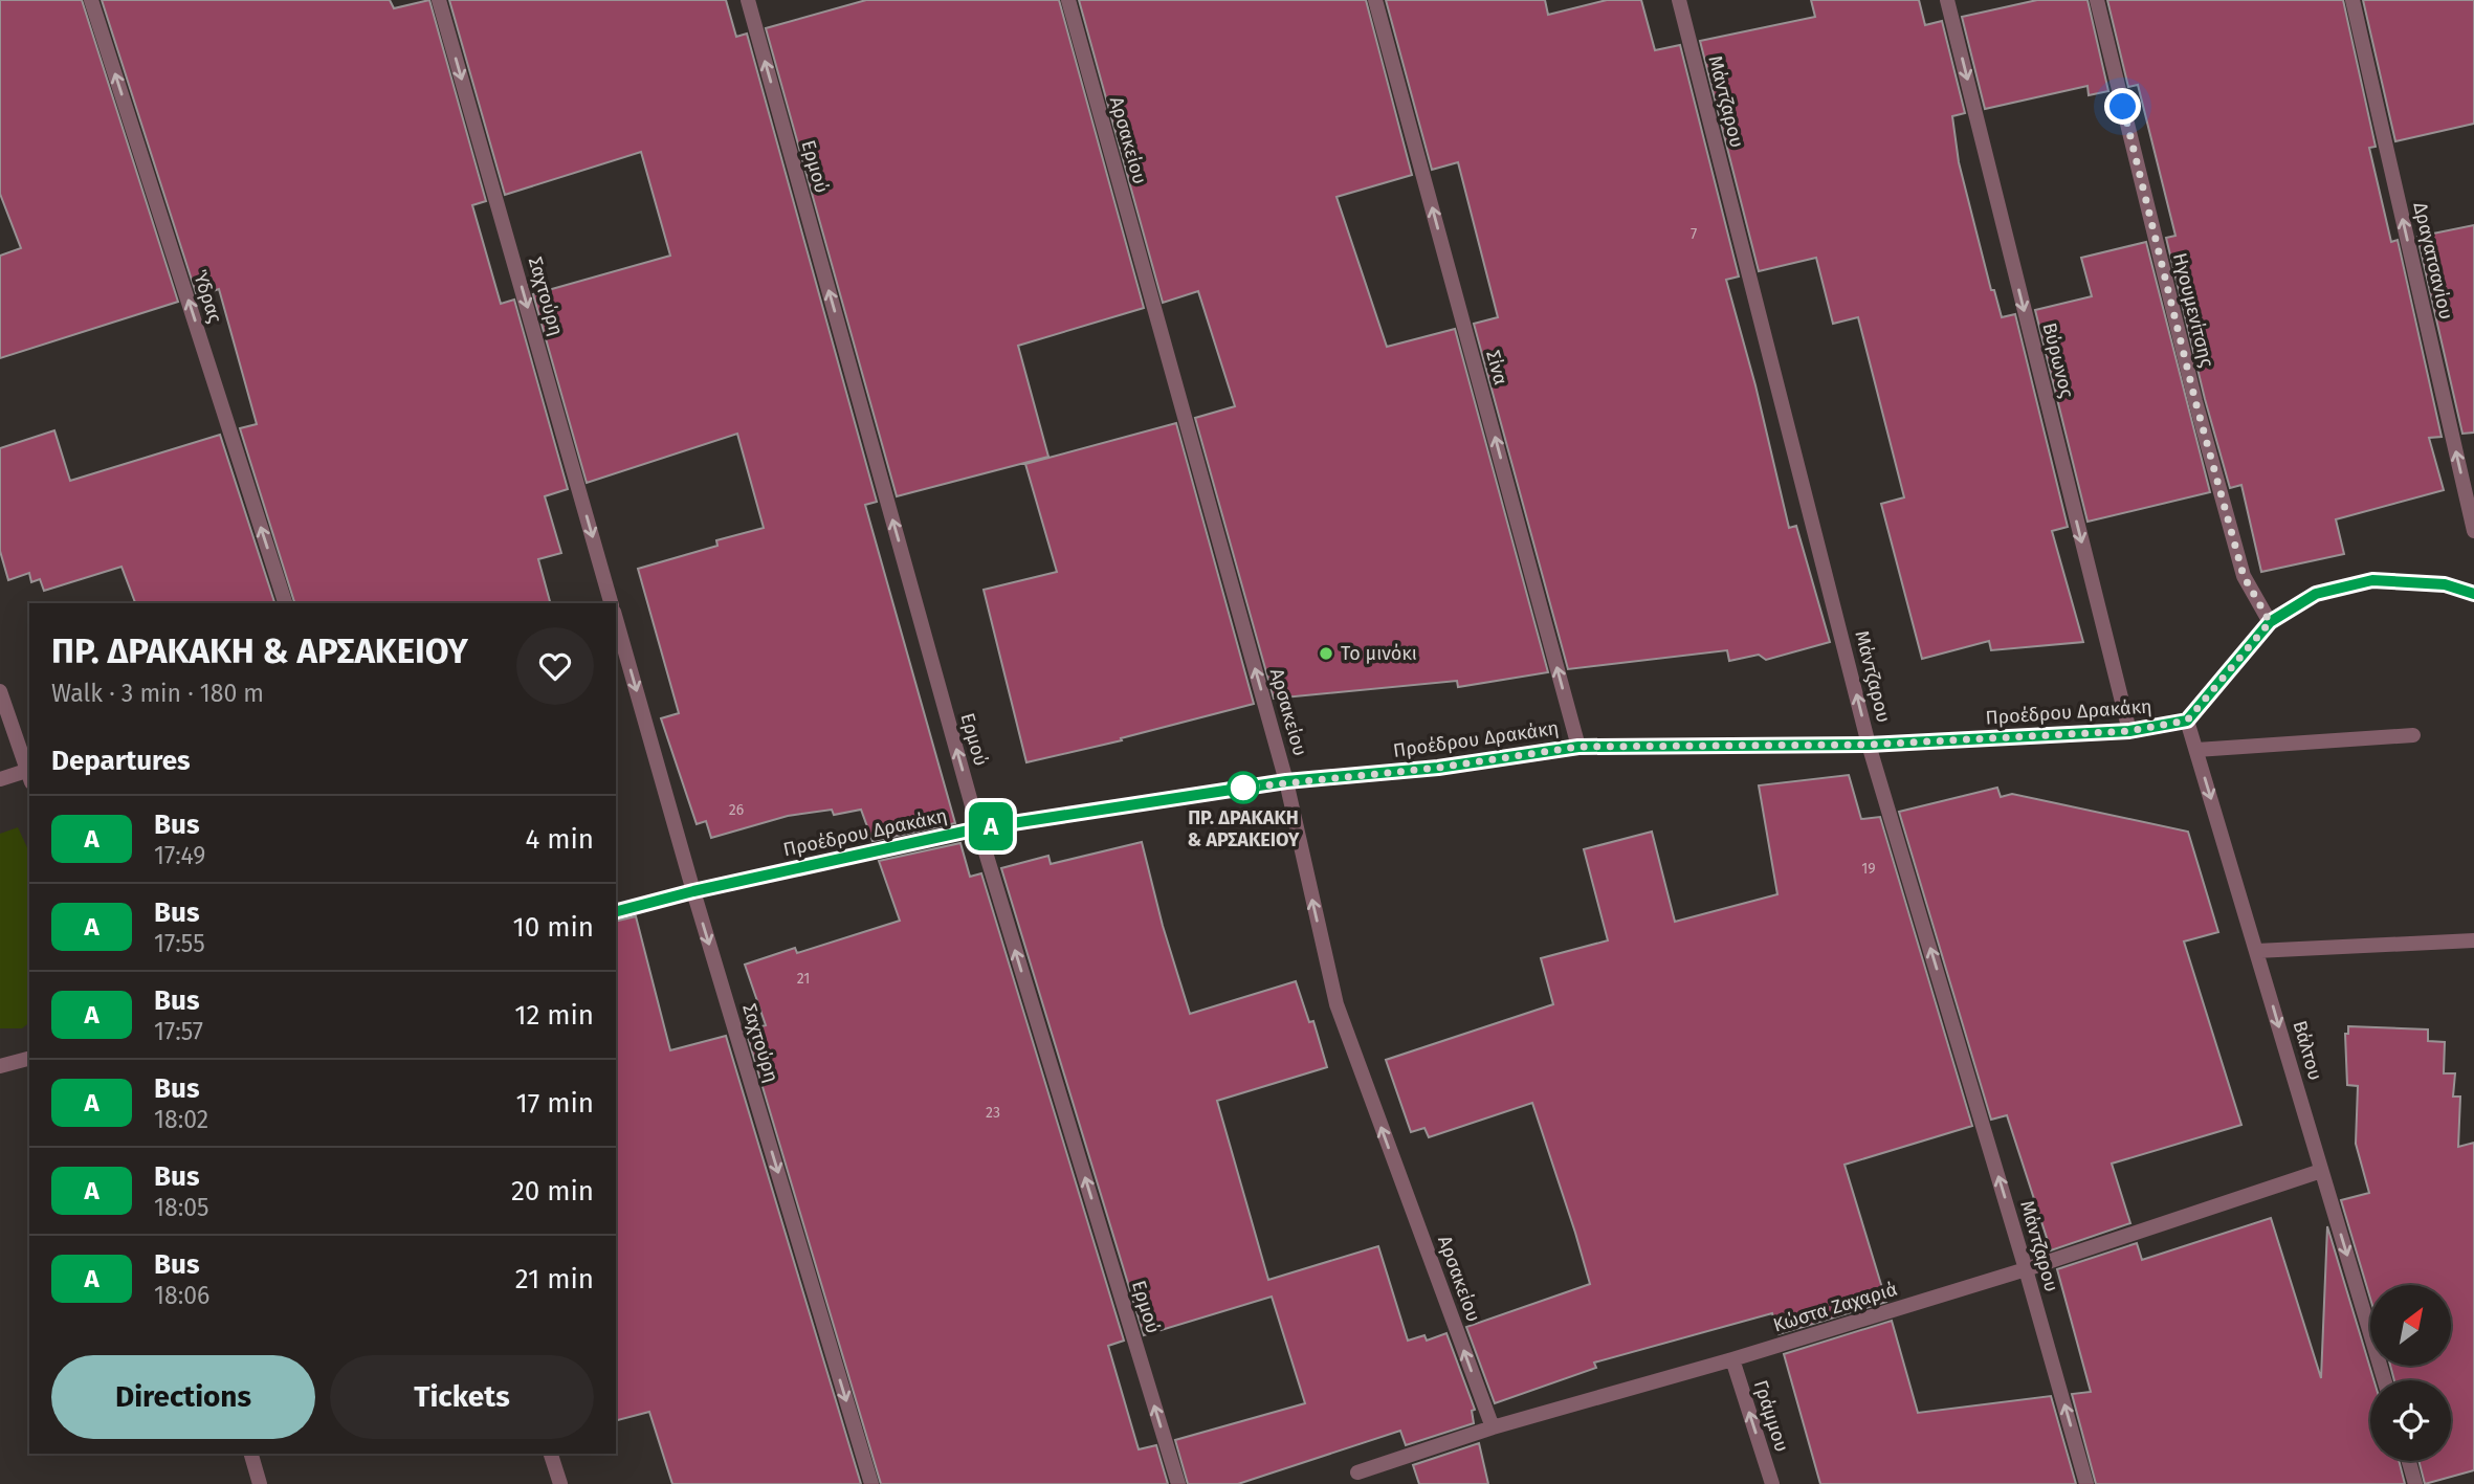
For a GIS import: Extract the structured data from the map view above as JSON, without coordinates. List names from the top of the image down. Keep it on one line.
{"streets":{"street":["Μάντζαρου","Αρσακείου","Ερμού","Δραγατσανίου","Ύδρας","Σαχτούρη","Ηγουμενίτσης","Βύρωνος","Σίνα","Προέδρου Δρακάκη","Βάλτου","Κώστα Ζαχαριά","Γράμμου"]},"crossings":[["Μάντζαρου","Προέδρου Δρακάκη"],["Μάντζαρου","Κώστα Ζαχαριά"],["Αρσακείου","Προέδρου Δρακάκη"],["Αρσακείου","Κώστα Ζαχαριά"],["Ερμού","Προέδρου Δρακάκη"],["Σαχτούρη","Προέδρου Δρακάκη"],["Βύρωνος","Προέδρου Δρακάκη"],["Σίνα","Προέδρου Δρακάκη"],["Προέδρου Δρακάκη","Βάλτου"],["Βάλτου","Κώστα Ζαχαριά"],["Κώστα Ζαχαριά","Γράμμου"]],"one_way":["Μάντζαρου","Αρσακείου","Ερμού","Δραγατσανίου","Ύδρας","Σαχτούρη","Βύρωνος","Σίνα","Βάλτου","Γράμμου"],"places":["Το μινόκι","ΠΡ. ΔΡΑΚΑΚΗ & ΑΡΣΑΚΕΙΟΥ"],"lines":["bus line Α"],"house_numbers":["7","26","19","21","23"],"north":"top right","page":{"on_map":"Α","heading":[["ΠΡ. ΔΡΑΚΑΚΗ & ΑΡΣΑΚΕΙΟΥ","Walk · 3 min · 180 m"],"Departures"],"list":[{"mark":"Α","name":"Bus","note":"17:49","value":"4 min"},{"mark":"Α","name":"Bus","note":"17:55","value":"10 min"},{"mark":"Α","name":"Bus","note":"17:57","value":"12 min"},{"mark":"Α","name":"Bus","note":"18:02","value":"17 min"},{"mark":"Α","name":"Bus","note":"18:05","value":"20 min"},{"mark":"Α","name":"Bus","note":"18:06","value":"21 min"}],"buttons":["Directions","Tickets"]}}
